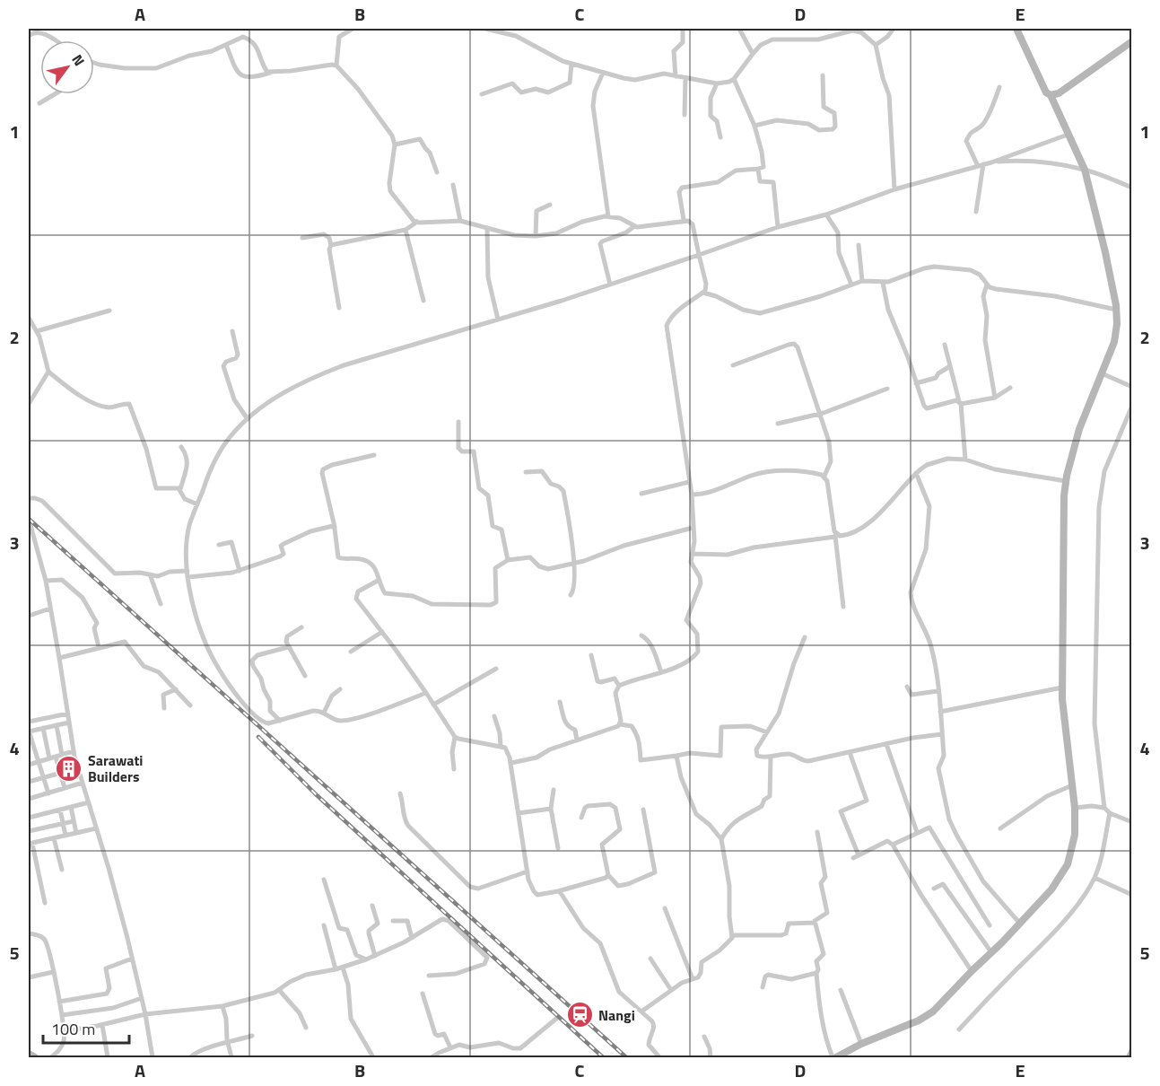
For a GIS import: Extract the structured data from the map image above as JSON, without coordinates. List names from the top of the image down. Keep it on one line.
{"places":{"building":["Sarawati Builders"],"station":["Nangi"]},"scale_bar":"100 m","north":"top right","grid":{"columns":["A","B","C","D","E"],"rows":["1","2","3","4","5"]}}
